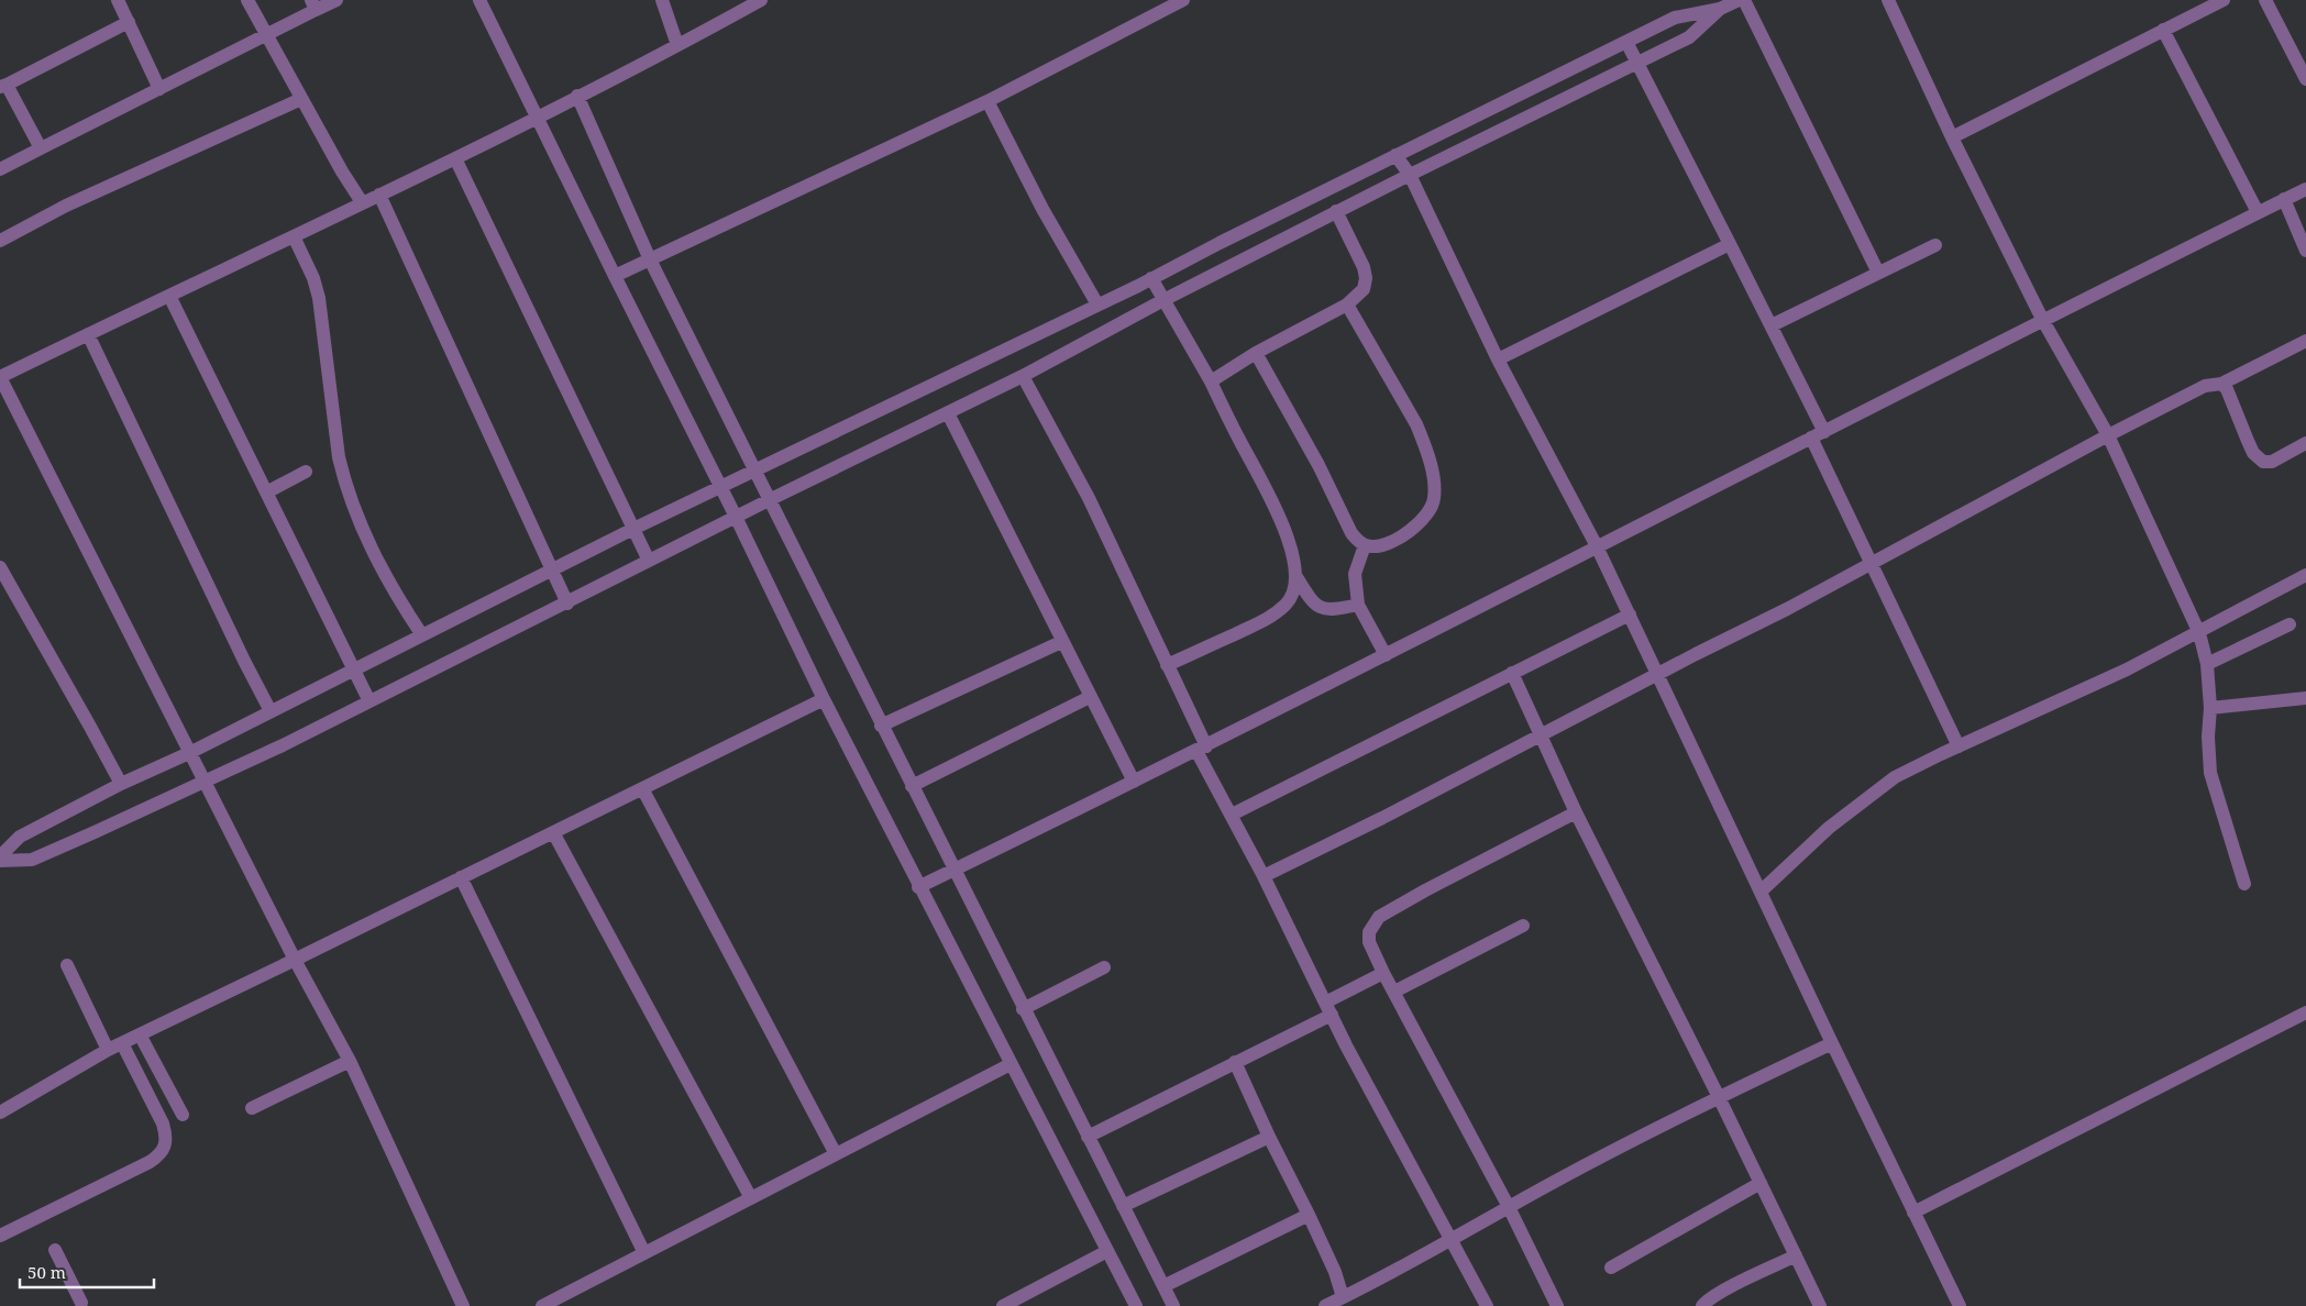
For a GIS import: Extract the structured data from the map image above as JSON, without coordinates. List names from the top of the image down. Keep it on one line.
{"scale_bar":"50 m"}
